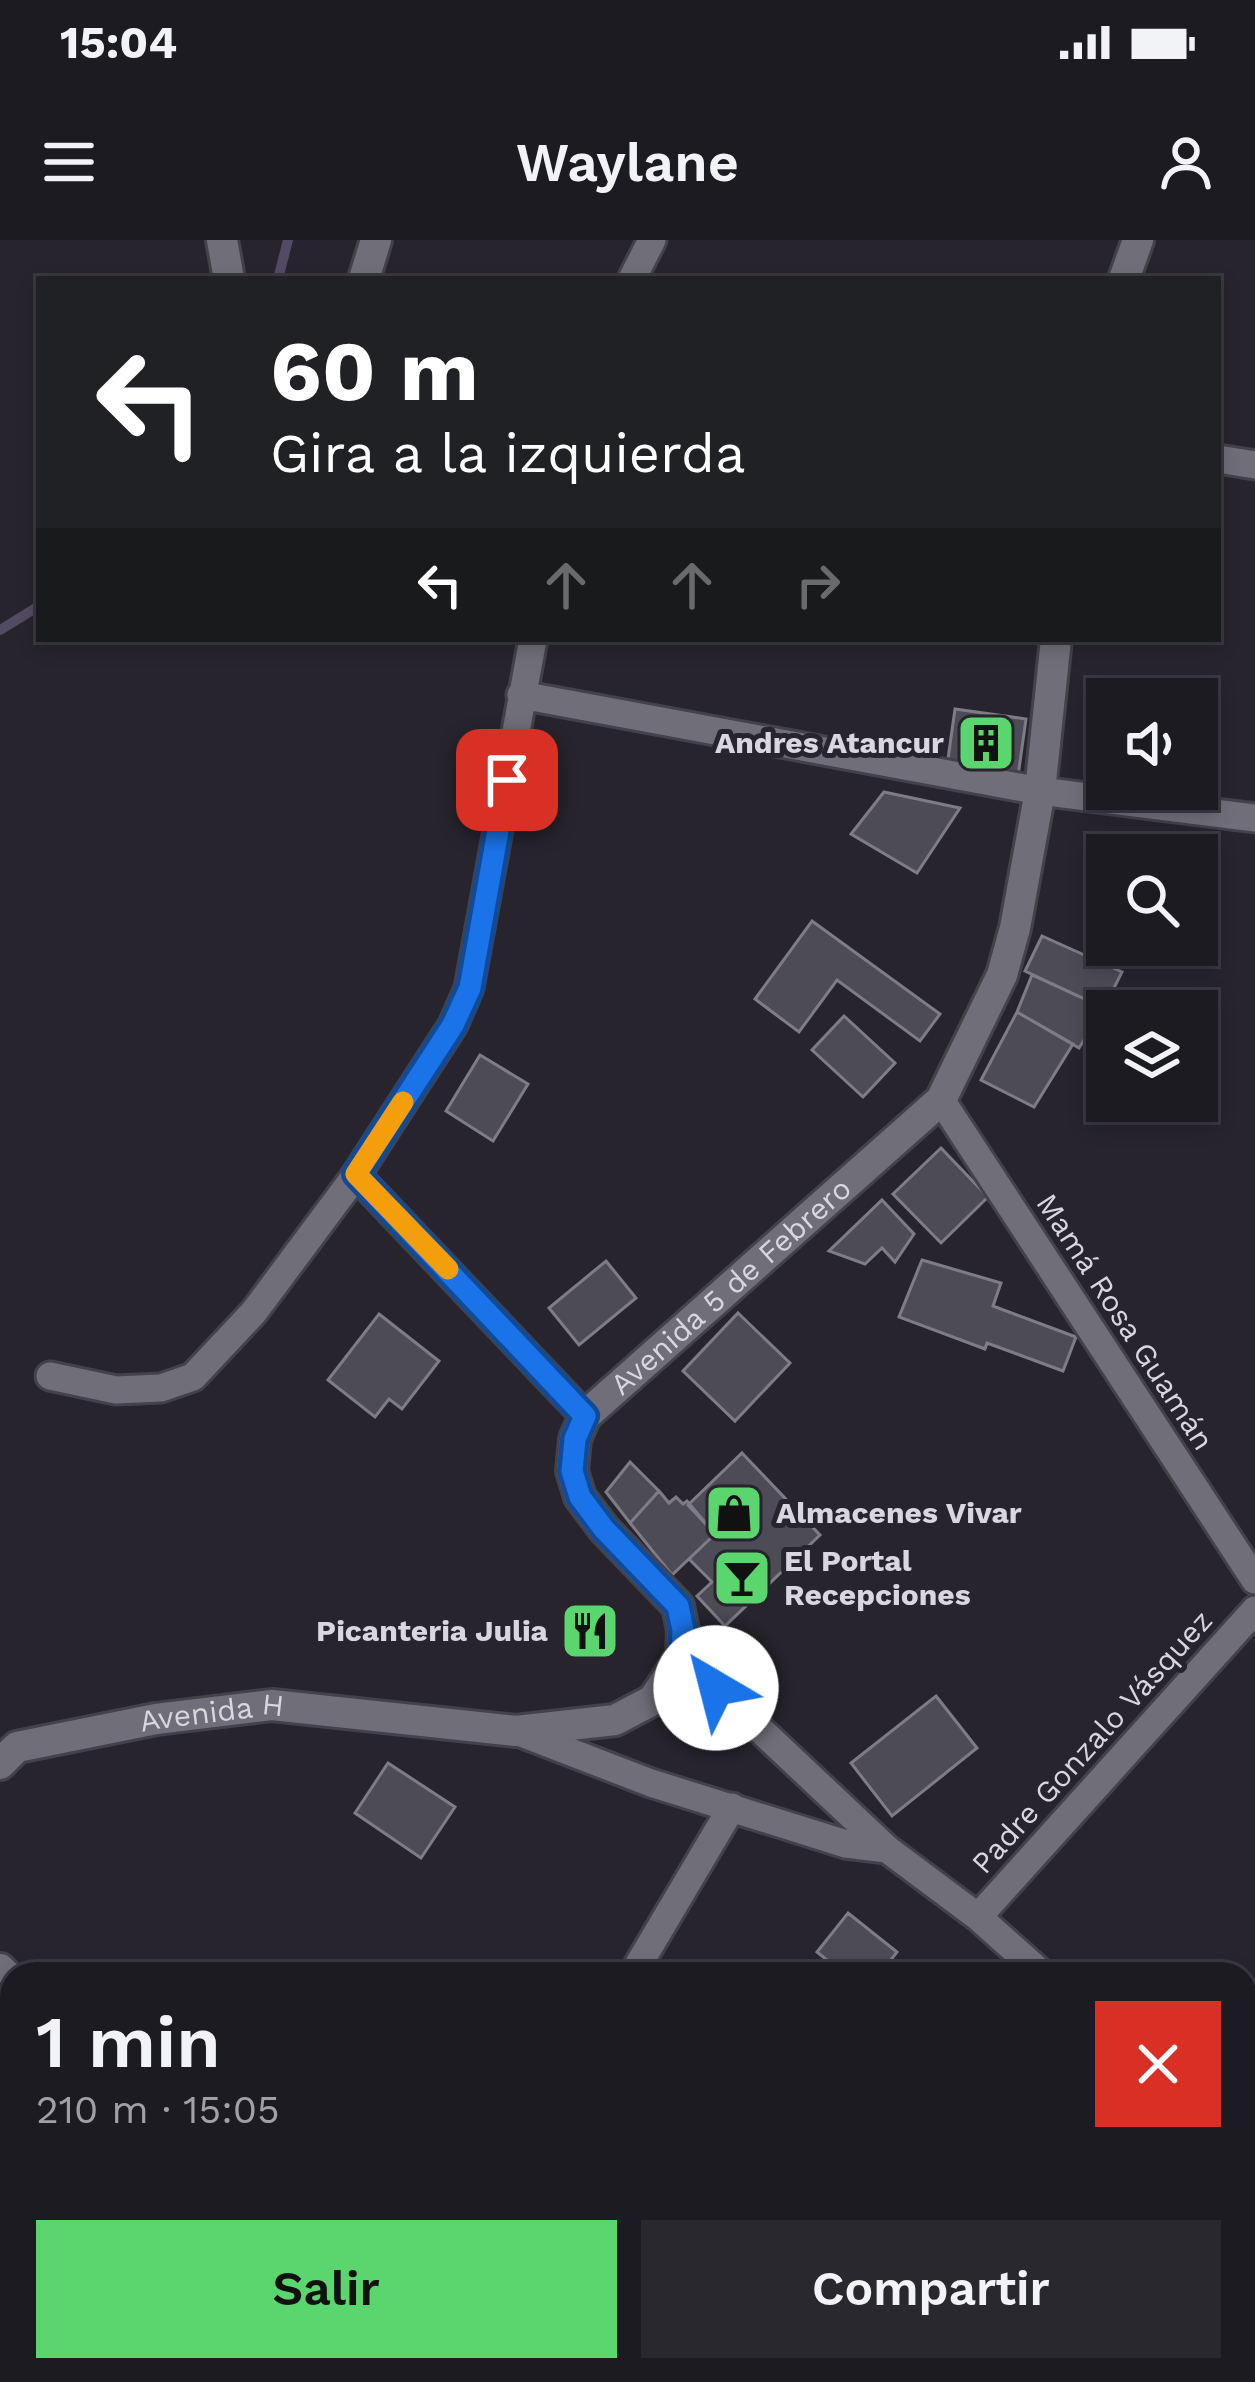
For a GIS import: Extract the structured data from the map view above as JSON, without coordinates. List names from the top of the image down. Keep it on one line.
{"streets":{"street":["Avenida 5 de Febrero","Mamá Rosa Guamán","Avenida H","Padre Gonzalo Vásquez"]},"crossings":[["Avenida 5 de Febrero","Mamá Rosa Guamán"]],"places":{"building":["Andres Atancur"],"shop":["Almacenes Vivar"],"bar":["El Portal Recepciones"],"restaurant":["Picanteria Julia"]},"page":{"status":"15:04","header":"Waylane","turn":["60 m","Gira a la izquierda"],"heading":["1 min","210 m · 15:05"],"buttons":["Salir","Compartir"]}}
